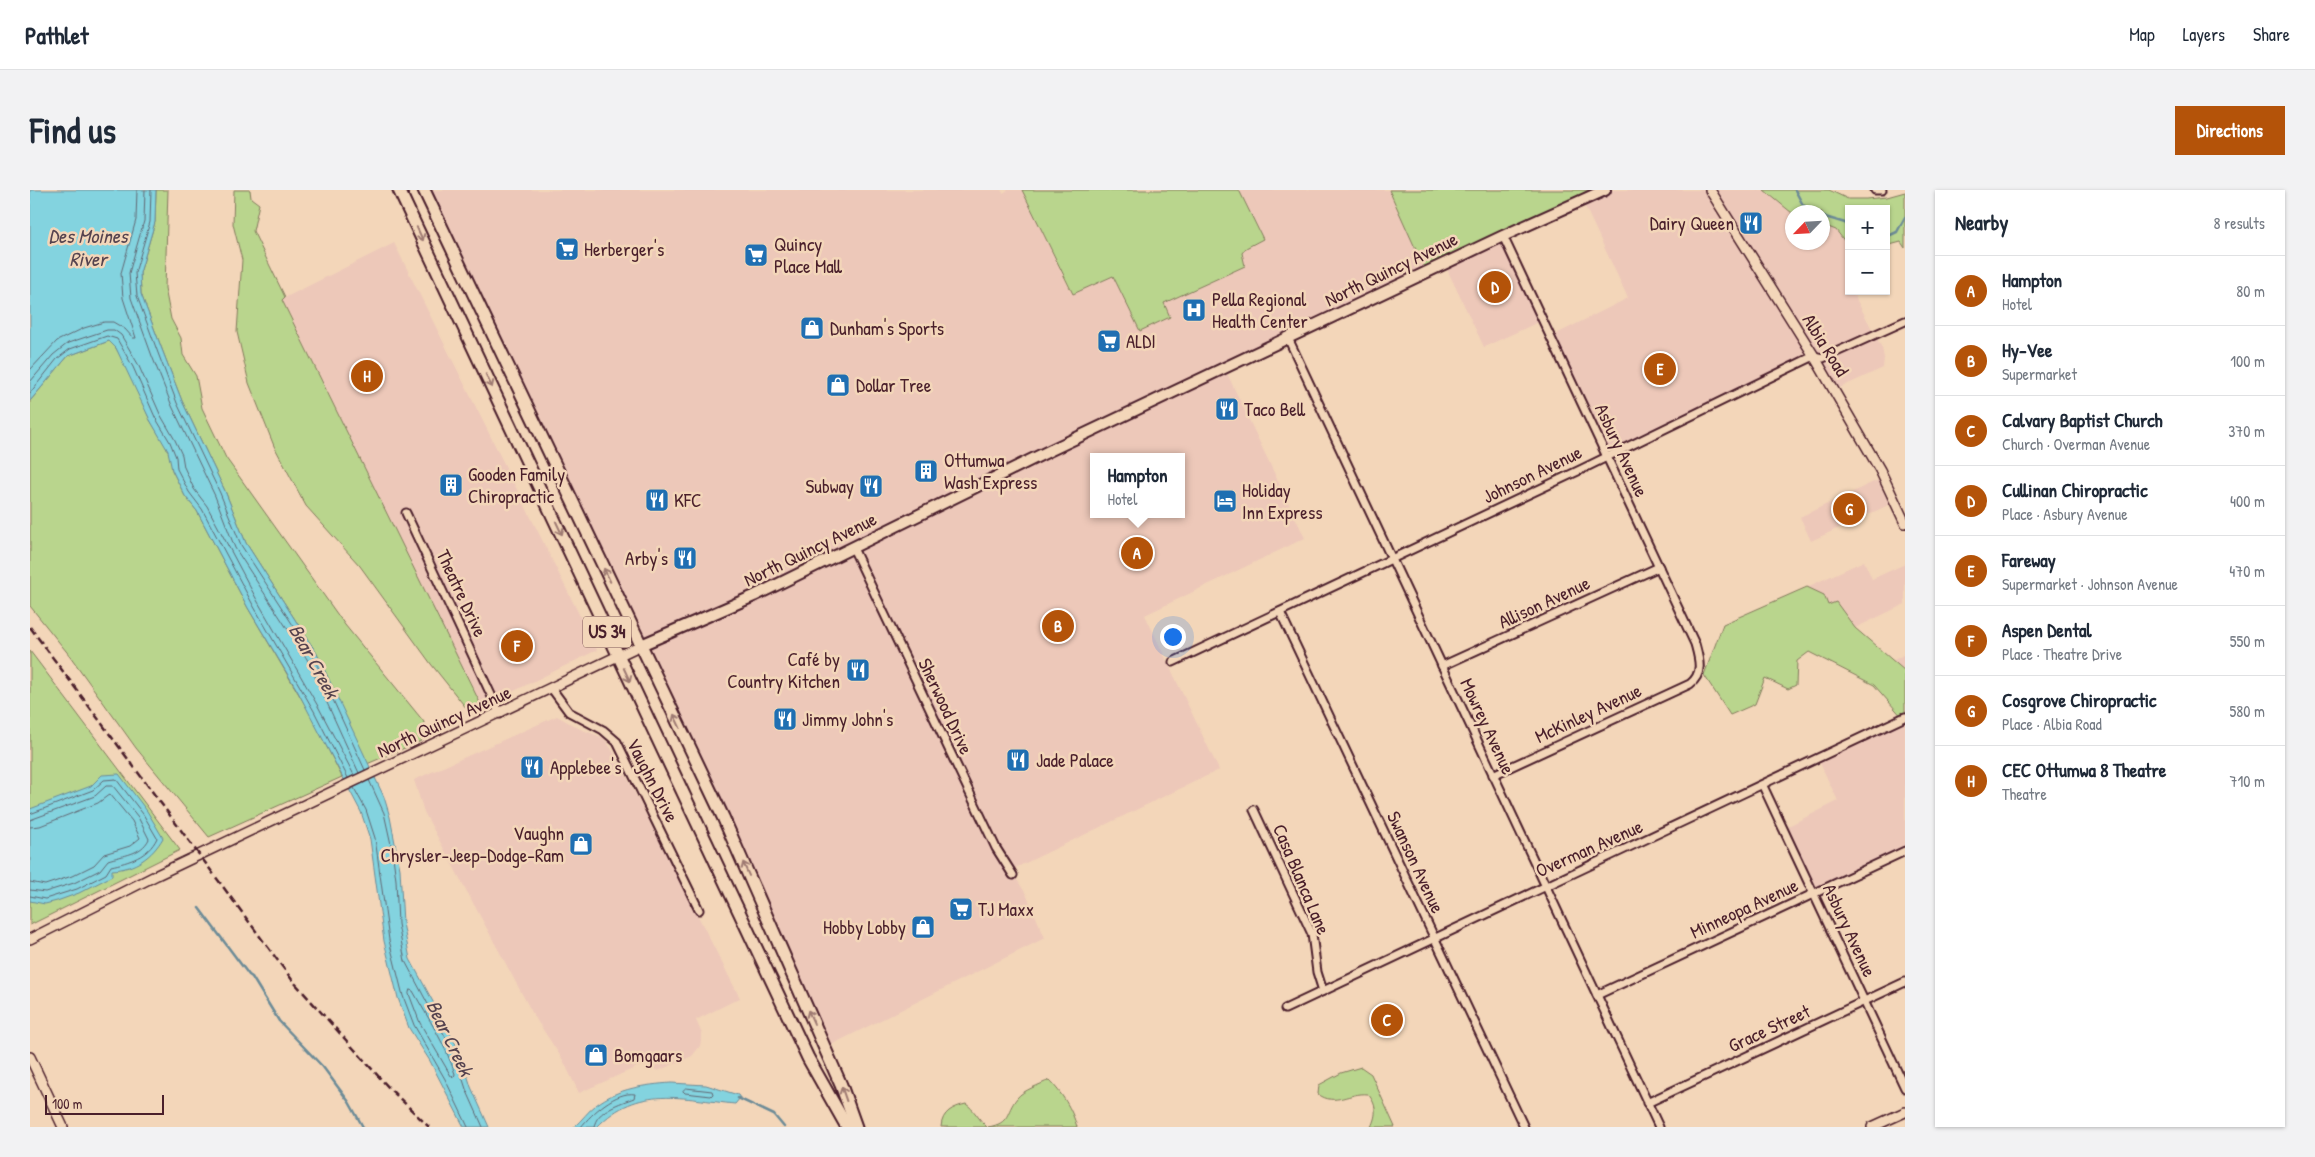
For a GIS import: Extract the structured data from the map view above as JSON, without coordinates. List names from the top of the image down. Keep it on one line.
{"streets":{"main road":["North Quincy Avenue","US 34"],"street":["Albia Road","Asbury Avenue","Johnson Avenue","Theatre Drive","Allison Avenue","Sherwood Drive","McKinley Avenue","Mowrey Avenue","Vaughn Drive","Overman Avenue","Swanson Avenue","Casa Blanca Lane","Minneopa Avenue","Grace Street"]},"crossings":[["North Quincy Avenue","Asbury Avenue"],["North Quincy Avenue","Theatre Drive"],["North Quincy Avenue","US 34"],["North Quincy Avenue","Sherwood Drive"],["North Quincy Avenue","Mowrey Avenue"],["North Quincy Avenue","Vaughn Drive"],["Albia Road","Johnson Avenue"],["Asbury Avenue","Johnson Avenue"],["Asbury Avenue","Allison Avenue"],["Asbury Avenue","McKinley Avenue"],["Asbury Avenue","Overman Avenue"],["Asbury Avenue","Minneopa Avenue"],["Asbury Avenue","Grace Street"],["Johnson Avenue","Mowrey Avenue"],["Johnson Avenue","Swanson Avenue"],["Allison Avenue","Mowrey Avenue"],["McKinley Avenue","Mowrey Avenue"],["Mowrey Avenue","Overman Avenue"],["Mowrey Avenue","Minneopa Avenue"],["Mowrey Avenue","Grace Street"],["Overman Avenue","Swanson Avenue"],["Overman Avenue","Casa Blanca Lane"]],"water":["Des Moines River","Bear Creek"],"places":{"restaurant":["Dairy Queen","Taco Bell","Subway","KFC","Arby's","Café by Country Kitchen","Jimmy John's","Jade Palace","Applebee's"],"supermarket":["Herberger's","Quincy Place Mall","ALDI","TJ Maxx"],"hospital":["Pella Regional Health Center"],"shop":["Dunham's Sports","Dollar Tree","Vaughn Chrysler-Jeep-Dodge-Ram","Hobby Lobby","Bomgaars"],"building":["Ottumwa Wash Express","Gooden Family Chiropractic"],"hotel":["Holiday Inn Express"]},"scale_bar":"100 m","north":"bottom left","page":{"header":"Pathlet","nav":["Map","Layers","Share"],"buttons":"Directions","title":"Find us","heading":["Nearby","8 results"],"map_buttons":["+","−"],"list":[{"mark":"A","name":"Hampton","note":"Hotel","value":"80 m"},{"mark":"B","name":"Hy-Vee","note":"Supermarket","value":"100 m"},{"mark":"C","name":"Calvary Baptist Church","note":"Church · Overman Avenue","value":"370 m"},{"mark":"D","name":"Cullinan Chiropractic","note":"Place · Asbury Avenue","value":"400 m"},{"mark":"E","name":"Fareway","note":"Supermarket · Johnson Avenue","value":"470 m"},{"mark":"F","name":"Aspen Dental","note":"Place · Theatre Drive","value":"550 m"},{"mark":"G","name":"Cosgrove Chiropractic","note":"Place · Albia Road","value":"580 m"},{"mark":"H","name":"CEC Ottumwa 8 Theatre","note":"Theatre","value":"710 m"}],"pins":["D","E","H","G","A","B","F","C"],"popup":["Hampton","Hotel"],"scale":"100 m"}}
